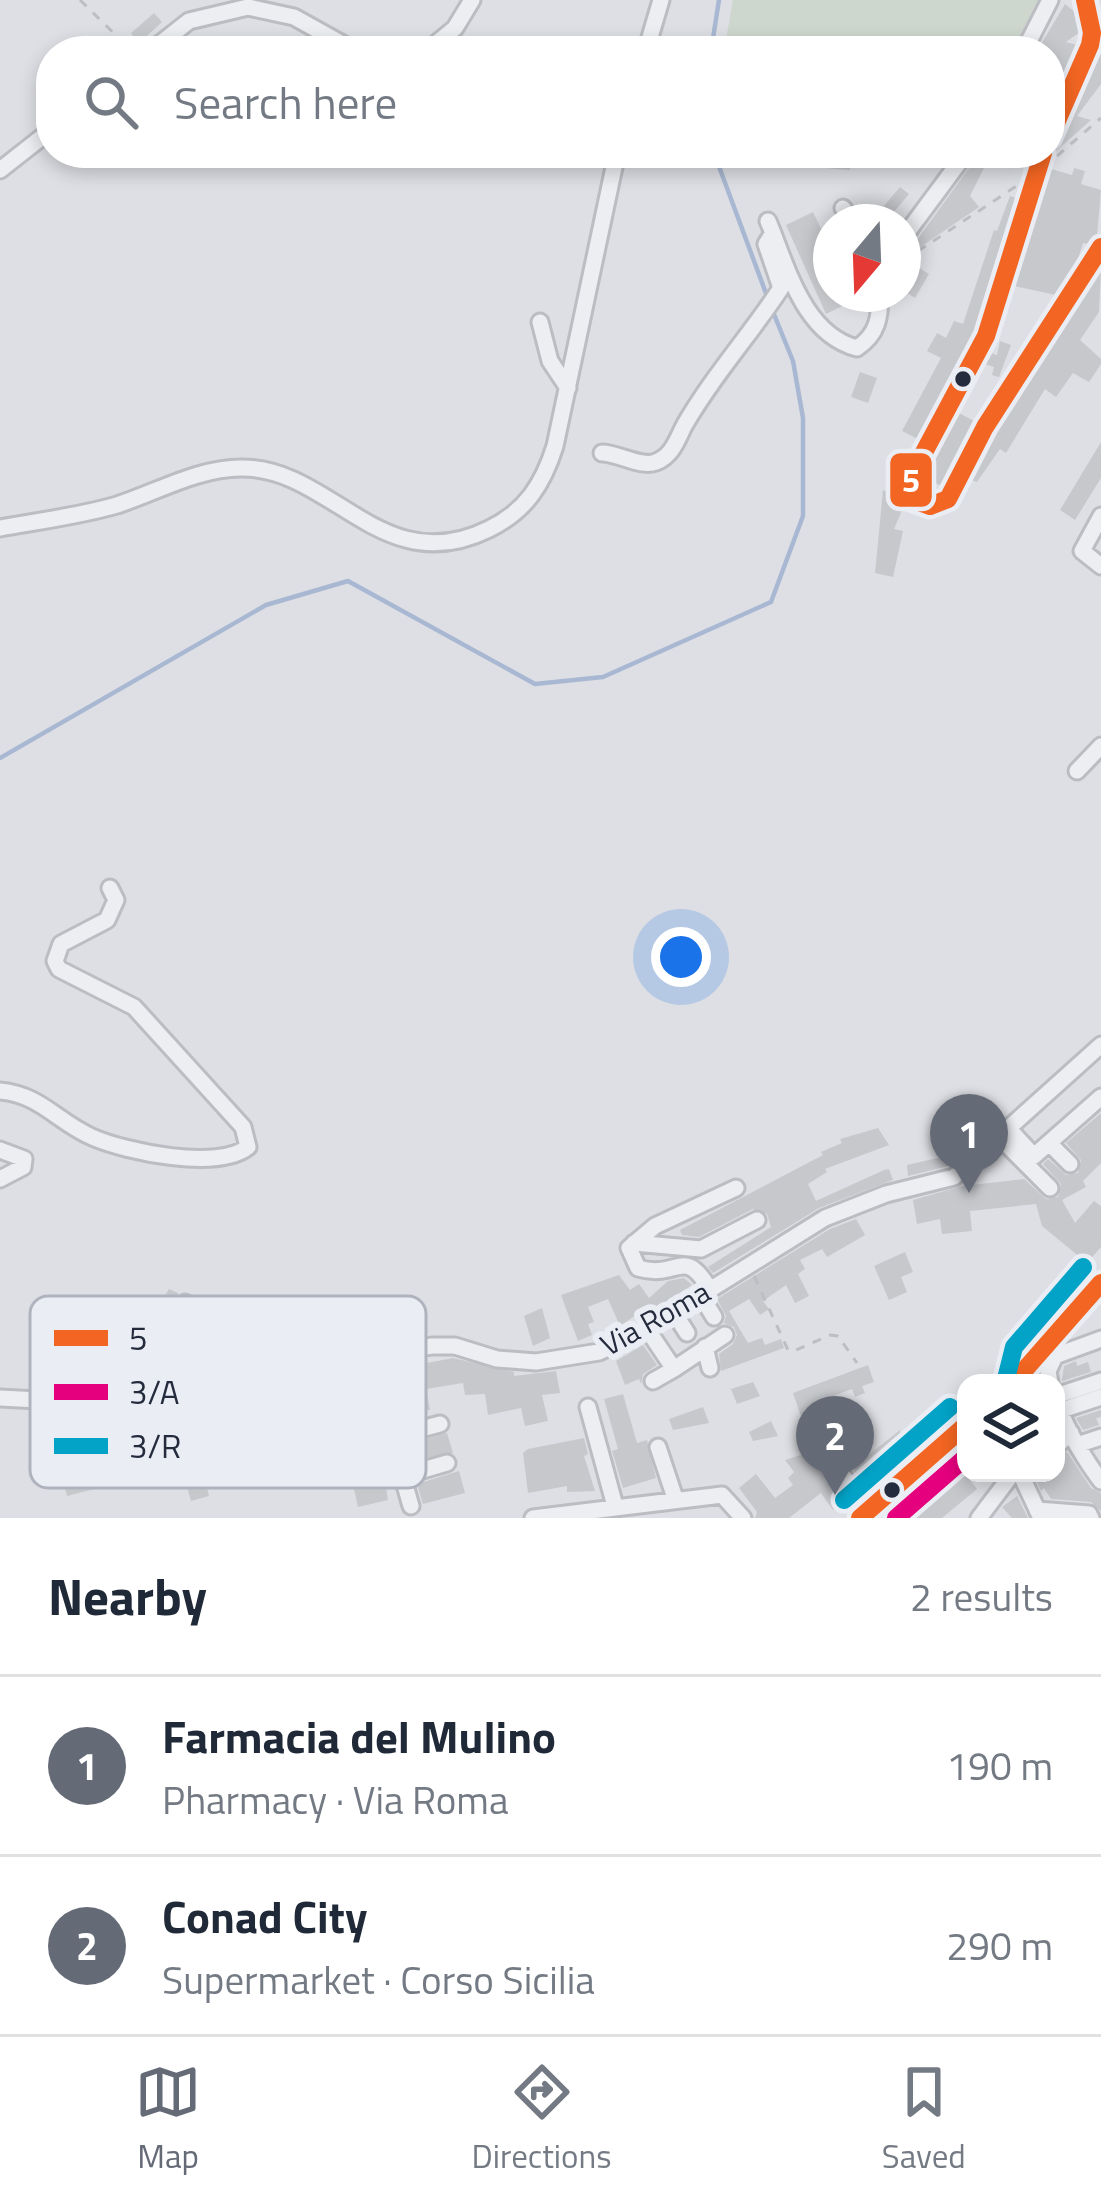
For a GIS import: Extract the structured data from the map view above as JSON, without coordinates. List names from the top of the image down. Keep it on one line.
{"streets":{"street":["Via Roma"]},"lines":["transit line 5","transit line 3/R","transit line 3/A"],"legend":["5","3/A","3/R"],"north":"bottom","page":{"search":"Search here","pins":["1","2"],"heading":["Nearby","2 results"],"list":[{"mark":"1","name":"Farmacia del Mulino","note":"Pharmacy · Via Roma","value":"190 m"},{"mark":"2","name":"Conad City","note":"Supermarket · Corso Sicilia","value":"290 m"}],"nav":["Map","Directions","Saved"]}}
